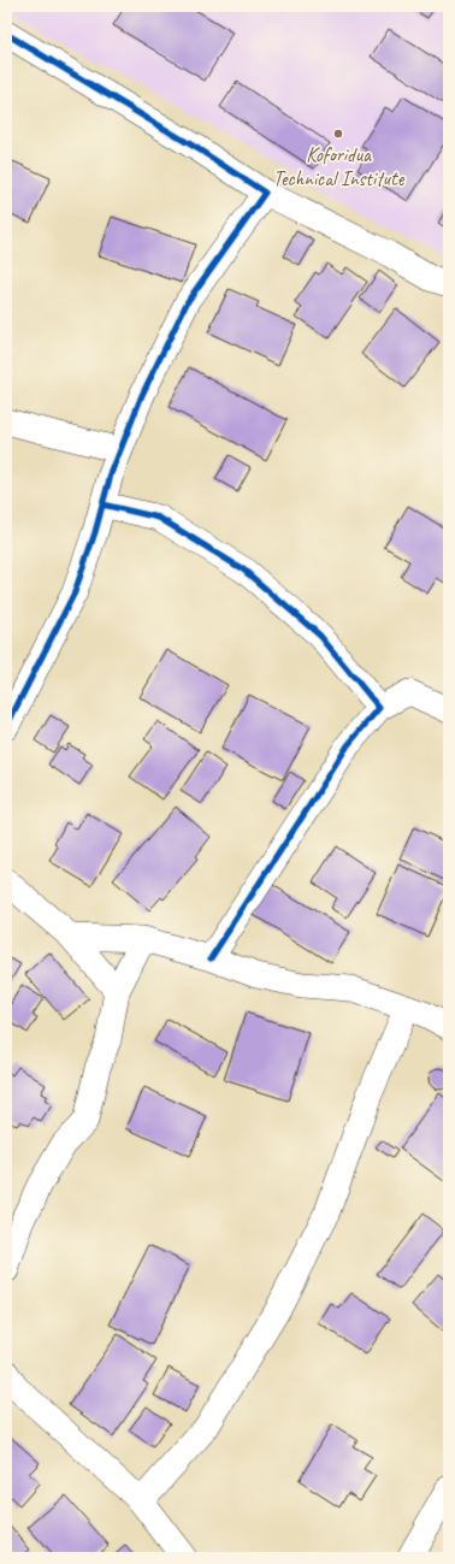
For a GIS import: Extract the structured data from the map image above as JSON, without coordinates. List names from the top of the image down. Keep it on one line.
{"places":["Koforidua Technical Institute"]}
